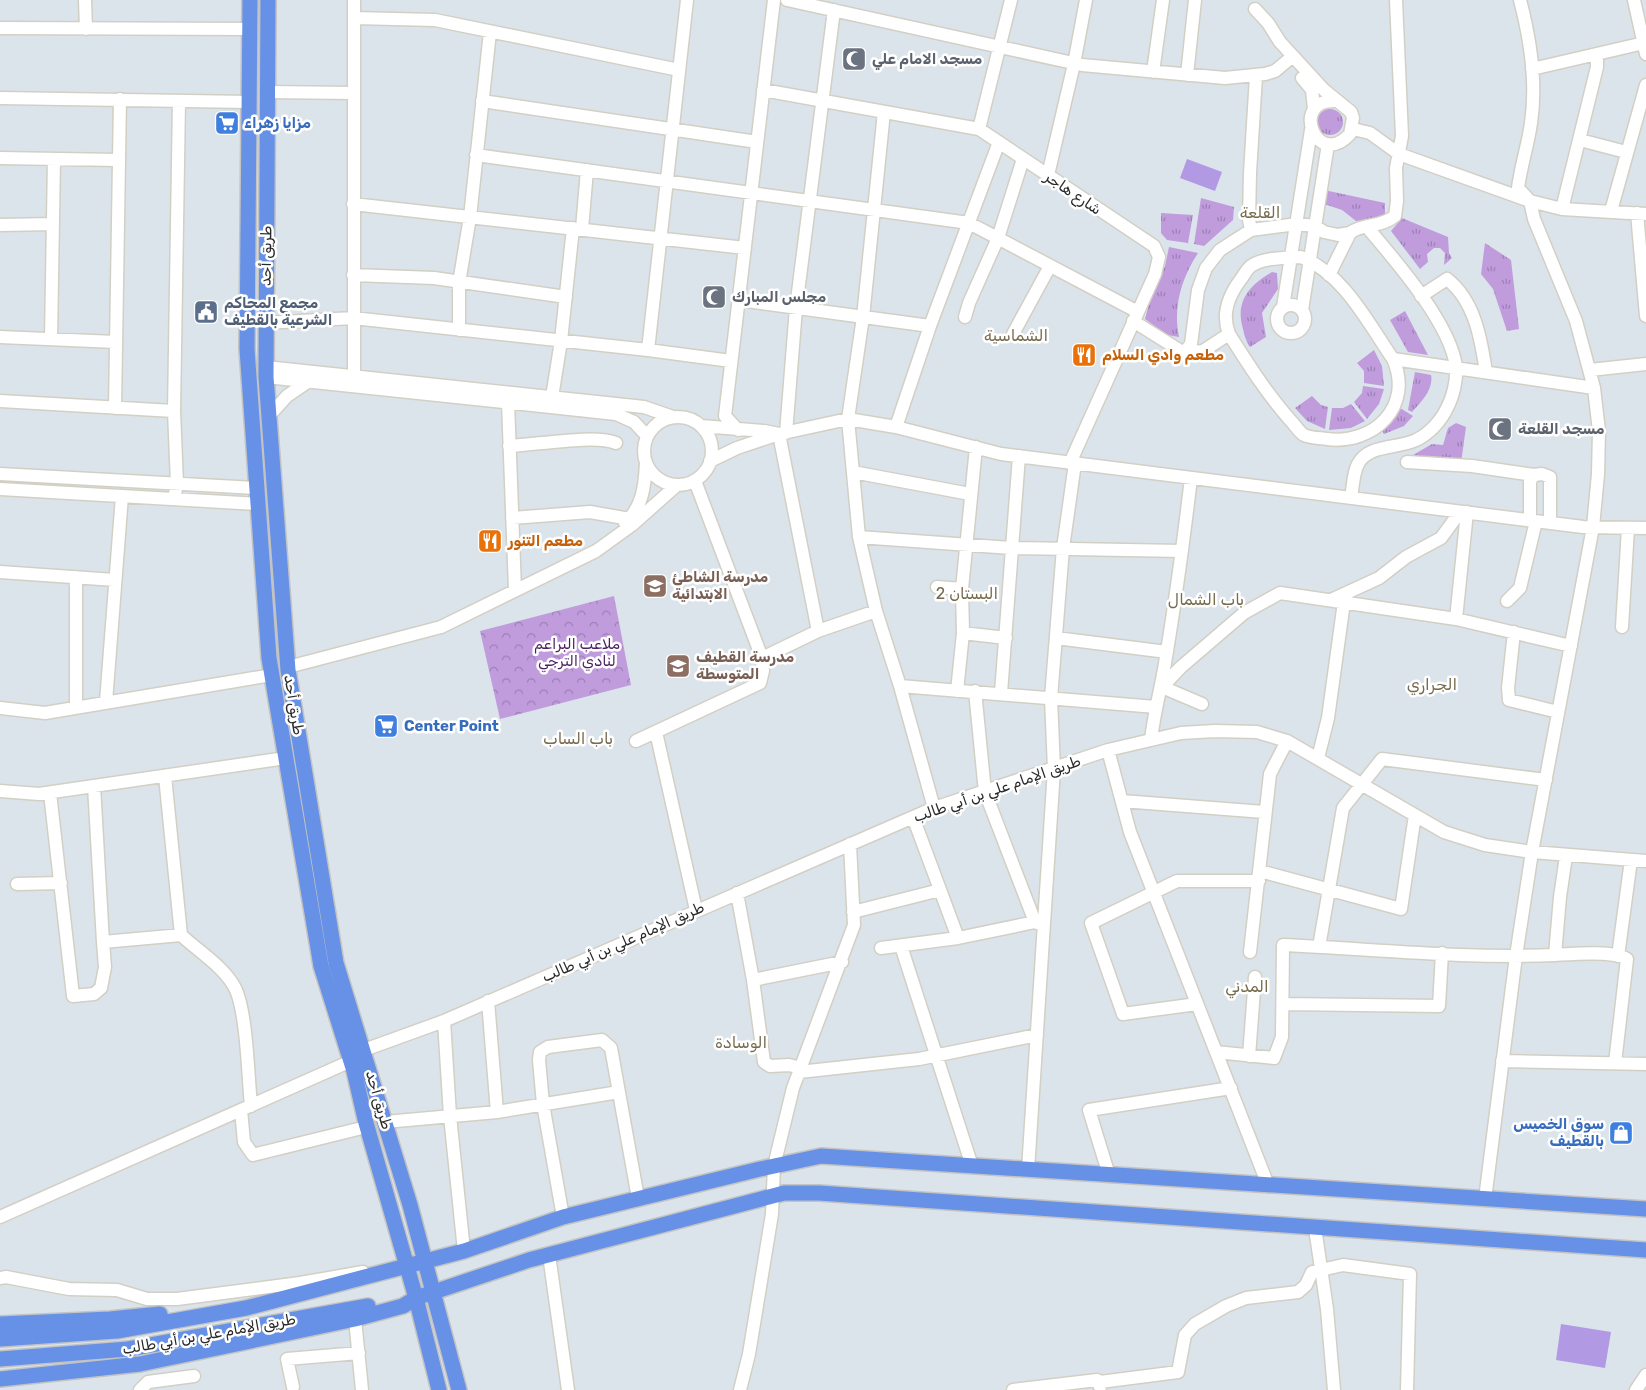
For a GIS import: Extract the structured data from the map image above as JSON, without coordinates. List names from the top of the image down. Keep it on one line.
{"streets":{"main road":["طريق أحد","طريق الإمام علي بن أبي طالب"],"street":["شارع هاجر"]},"crossings":[["شارع هاجر","طريق الإمام علي بن أبي طالب"],["طريق أحد","طريق الإمام علي بن أبي طالب"]],"districts":["القلعة","الشماسية","البستان 2","باب الشمال","الجراري","باب الساب","المدني","الوسادة"],"parks":["ملاعب البراعم لنادي الترجي"],"places":{"mosque":["مسجد الامام علي","مجلس المبارك","مسجد القلعة"],"supermarket":["مزايا زهراء","Center Point"],"public building":["مجمع المحاكم الشرعية بالقطيف"],"restaurant":["مطعم وادي السلام","مطعم التنور"],"school or university":["مدرسة الشاطئ الابتدائية","مدرسة القطيف المتوسطة"],"shop":["سوق الخميس بالقطيف"]}}
